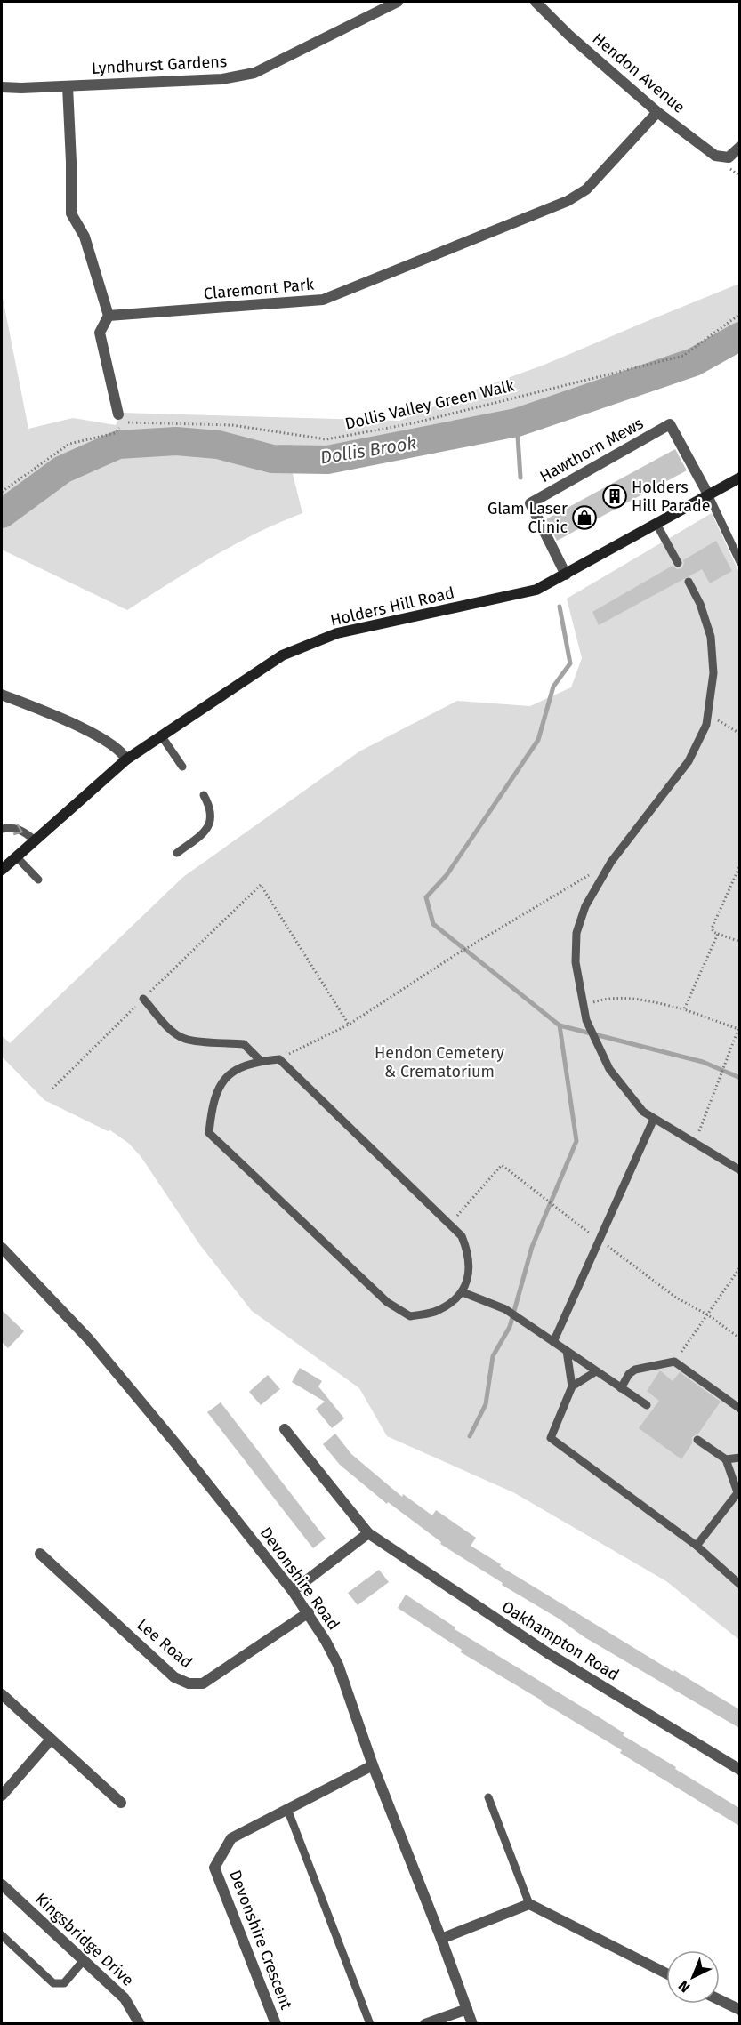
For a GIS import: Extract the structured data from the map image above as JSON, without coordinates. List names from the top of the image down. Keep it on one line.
{"streets":{"main road":["Holders Hill Road"],"street":["Lyndhurst Gardens","Hendon Avenue","Claremont Park","Hawthorn Mews","Devonshire Road","Oakhampton Road","Lee Road","Kingsbridge Drive","Devonshire Crescent"],"path":["Dollis Valley Green Walk"]},"crossings":[["Hendon Avenue","Claremont Park"],["Hawthorn Mews","Holders Hill Road"],["Devonshire Road","Lee Road"],["Devonshire Road","Devonshire Crescent"]],"water":["Dollis Brook"],"parks":["Hendon Cemetery & Crematorium"],"places":{"building":["Holders Hill Parade"],"shop":["Glam Laser Clinic"]},"north":"bottom left"}
